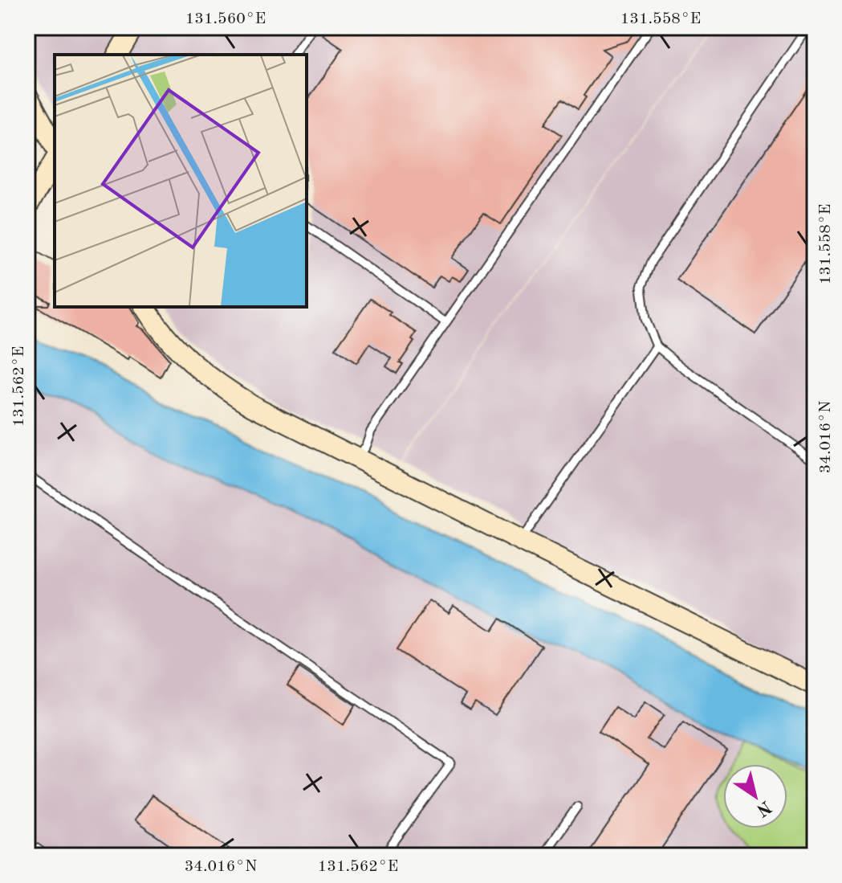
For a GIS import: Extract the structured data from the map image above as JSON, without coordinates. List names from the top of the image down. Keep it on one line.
{"north":"bottom right","coordinates":["131.560°E","131.558°E","131.562°E","34.016°N"]}
